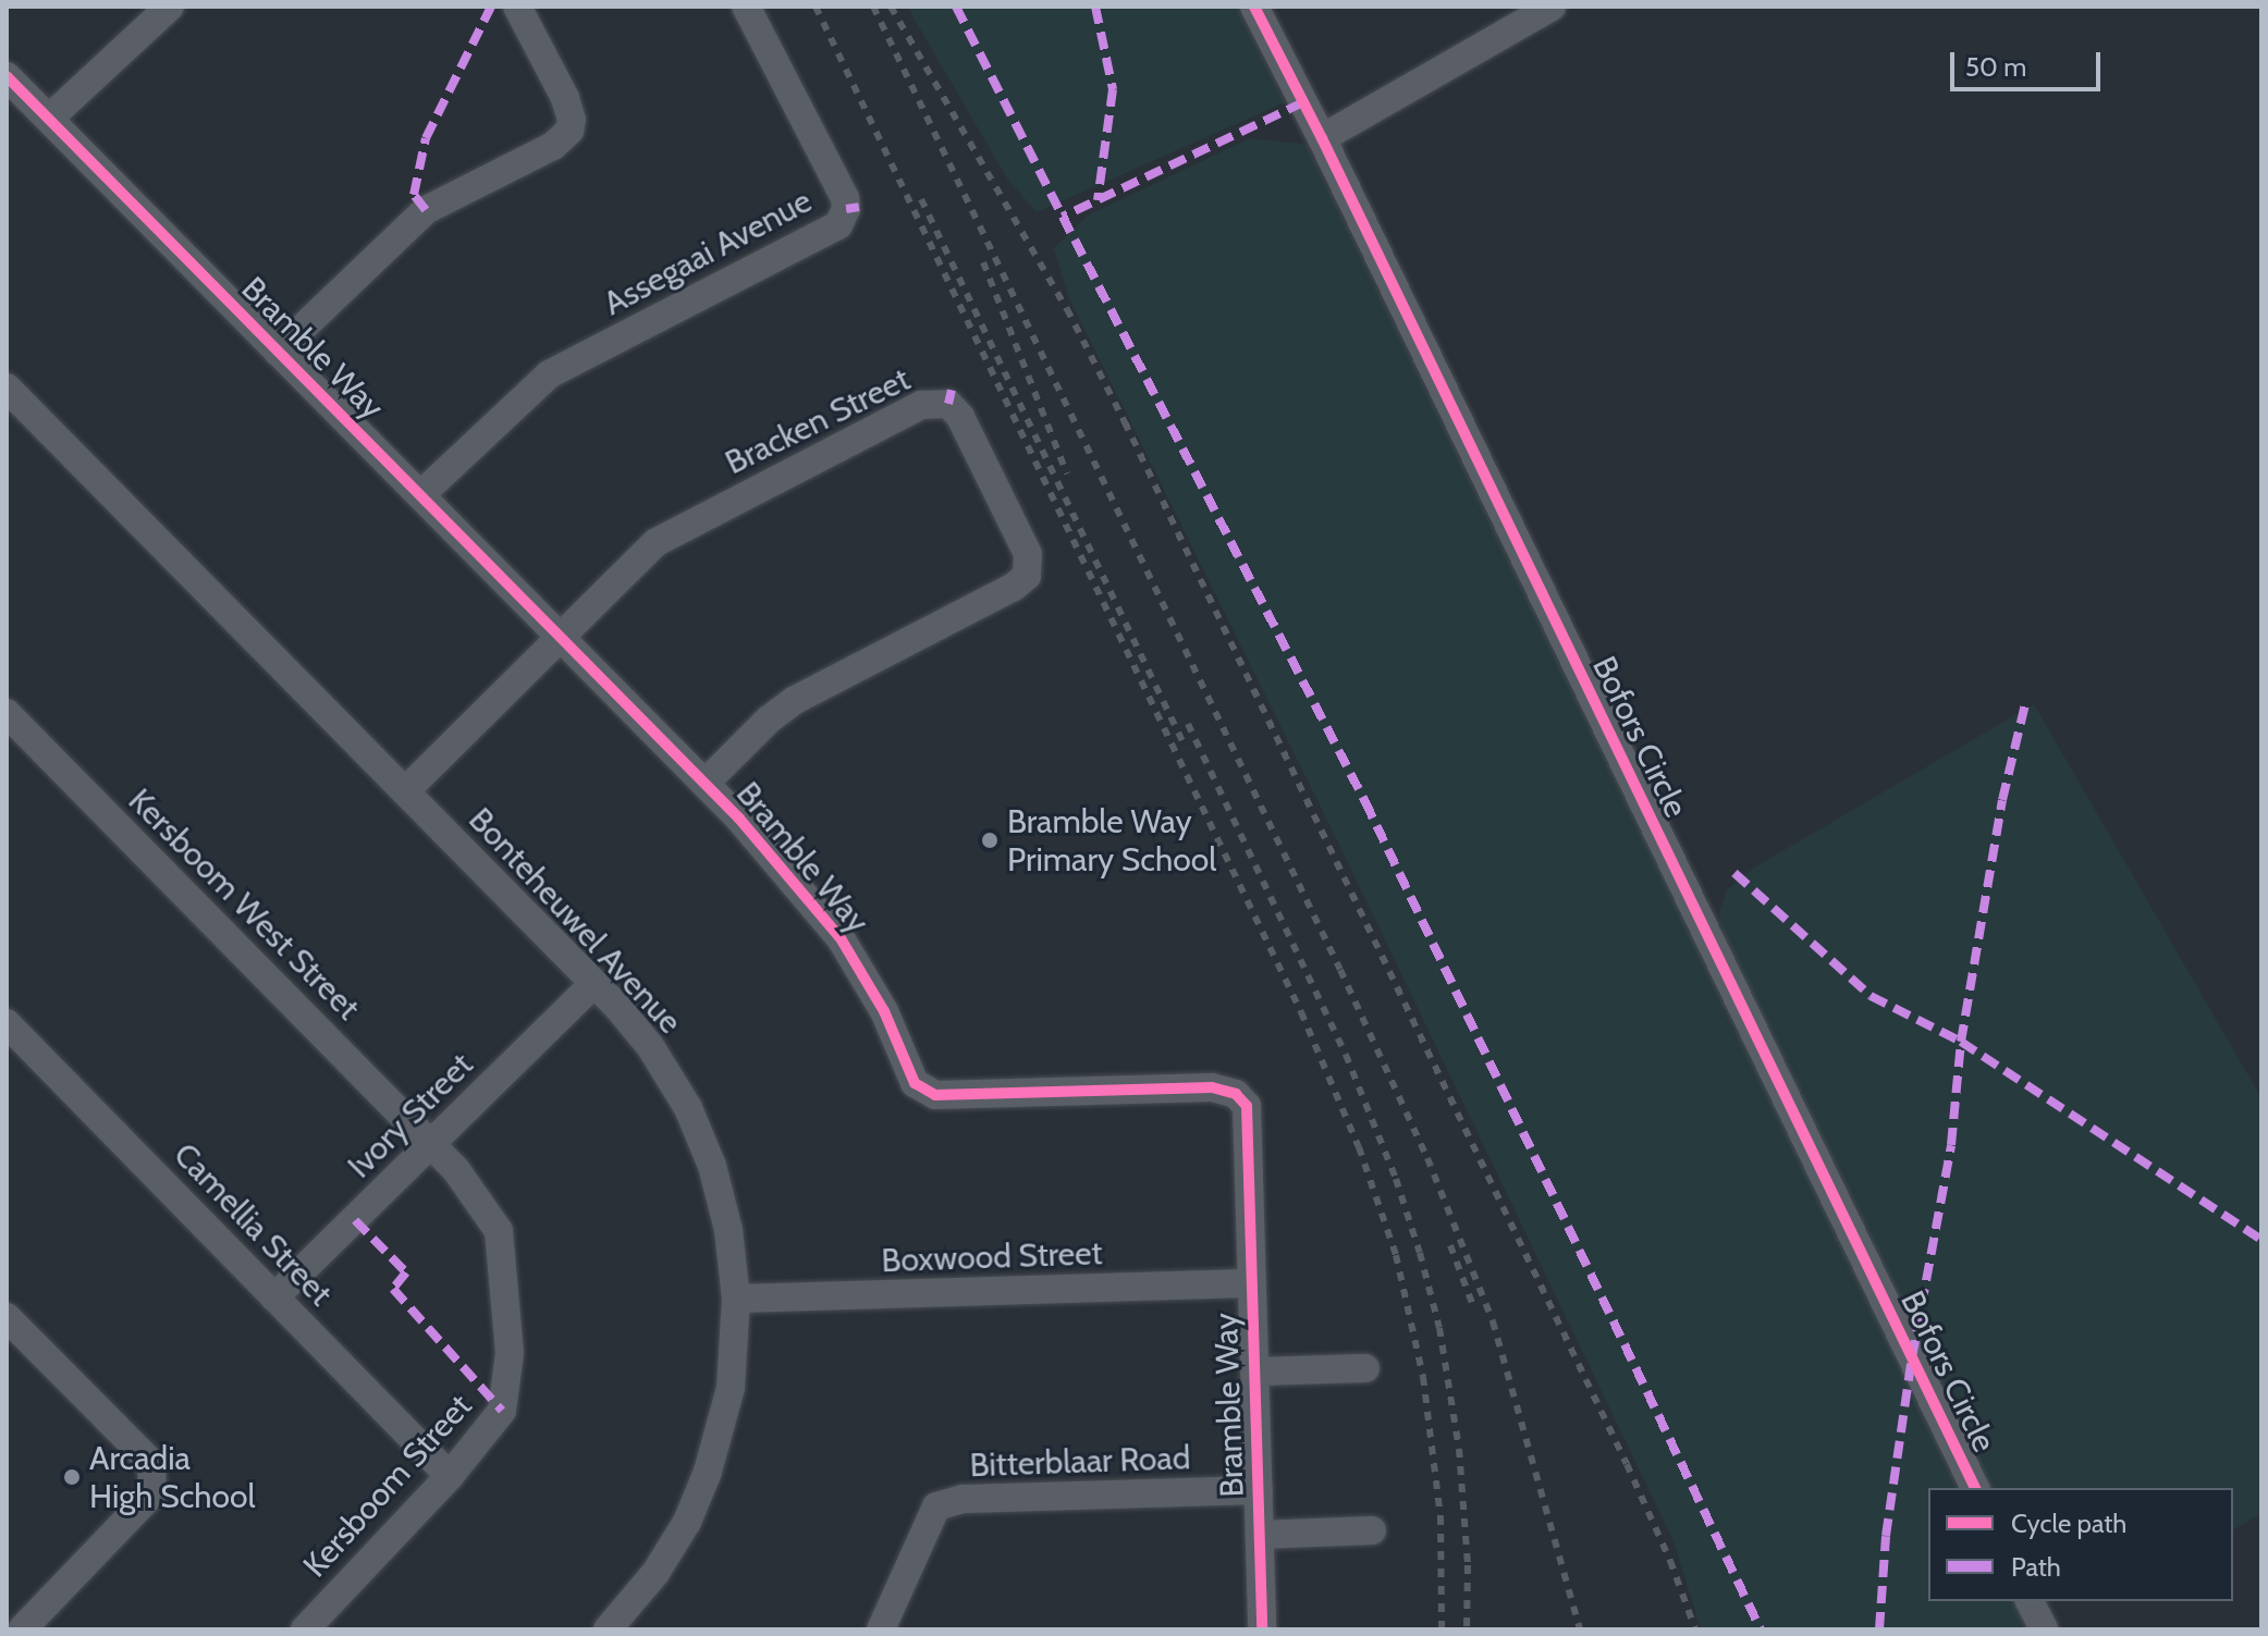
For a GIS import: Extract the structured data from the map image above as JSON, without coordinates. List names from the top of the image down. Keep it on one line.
{"streets":{"street":["Assegaai Avenue","Bramble Way","Bracken Street","Bofors Circle","Kersboom West Street","Bonteheuwel Avenue","Ivory Street","Camellia Street","Boxwood Street","Bitterblaar Road","Kersboom Street"]},"crossings":[["Assegaai Avenue","Bramble Way"],["Bramble Way","Bracken Street"],["Bramble Way","Boxwood Street"],["Bramble Way","Bitterblaar Road"],["Bracken Street","Bonteheuwel Avenue"],["Kersboom West Street","Ivory Street"],["Kersboom West Street","Kersboom Street"],["Bonteheuwel Avenue","Ivory Street"],["Bonteheuwel Avenue","Boxwood Street"],["Ivory Street","Camellia Street"],["Ivory Street","Kersboom Street"],["Camellia Street","Kersboom Street"]],"places":["Bramble Way Primary School","Arcadia High School"],"legend":["Cycle path","Path"],"scale_bar":"50 m"}
